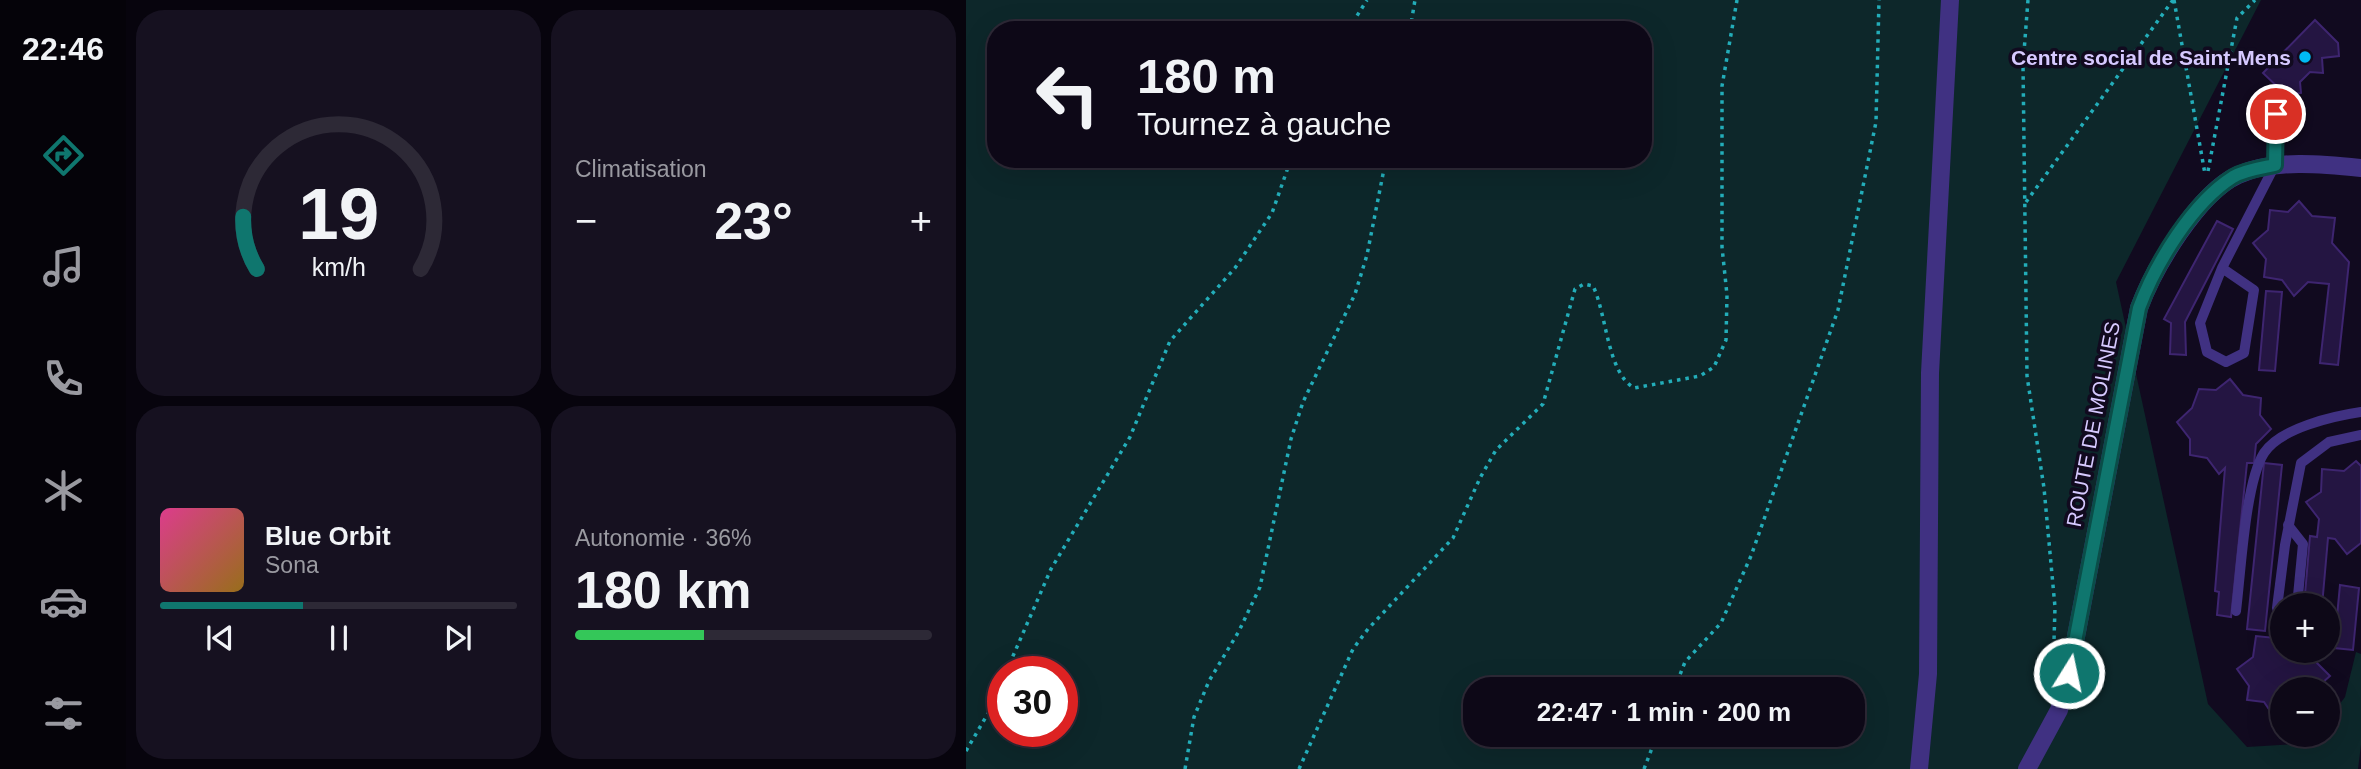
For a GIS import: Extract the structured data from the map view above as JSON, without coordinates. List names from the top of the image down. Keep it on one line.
{"streets":{"street":["ROUTE DE MOLINES"]},"places":["Centre social de Saint-Mens"],"page":{"tabs":"22:46","tile":["Climatisation",["Autonomie · 36%","180 km"]],"turn":["180 m","Tournez à gauche"],"heat":["−","23°","+"],"song":["Blue Orbit","Sona"],"map_buttons":["+","−"],"limit":"30","trip":"22:47 · 1 min · 200 m","gauge":["19","km/h"]}}
